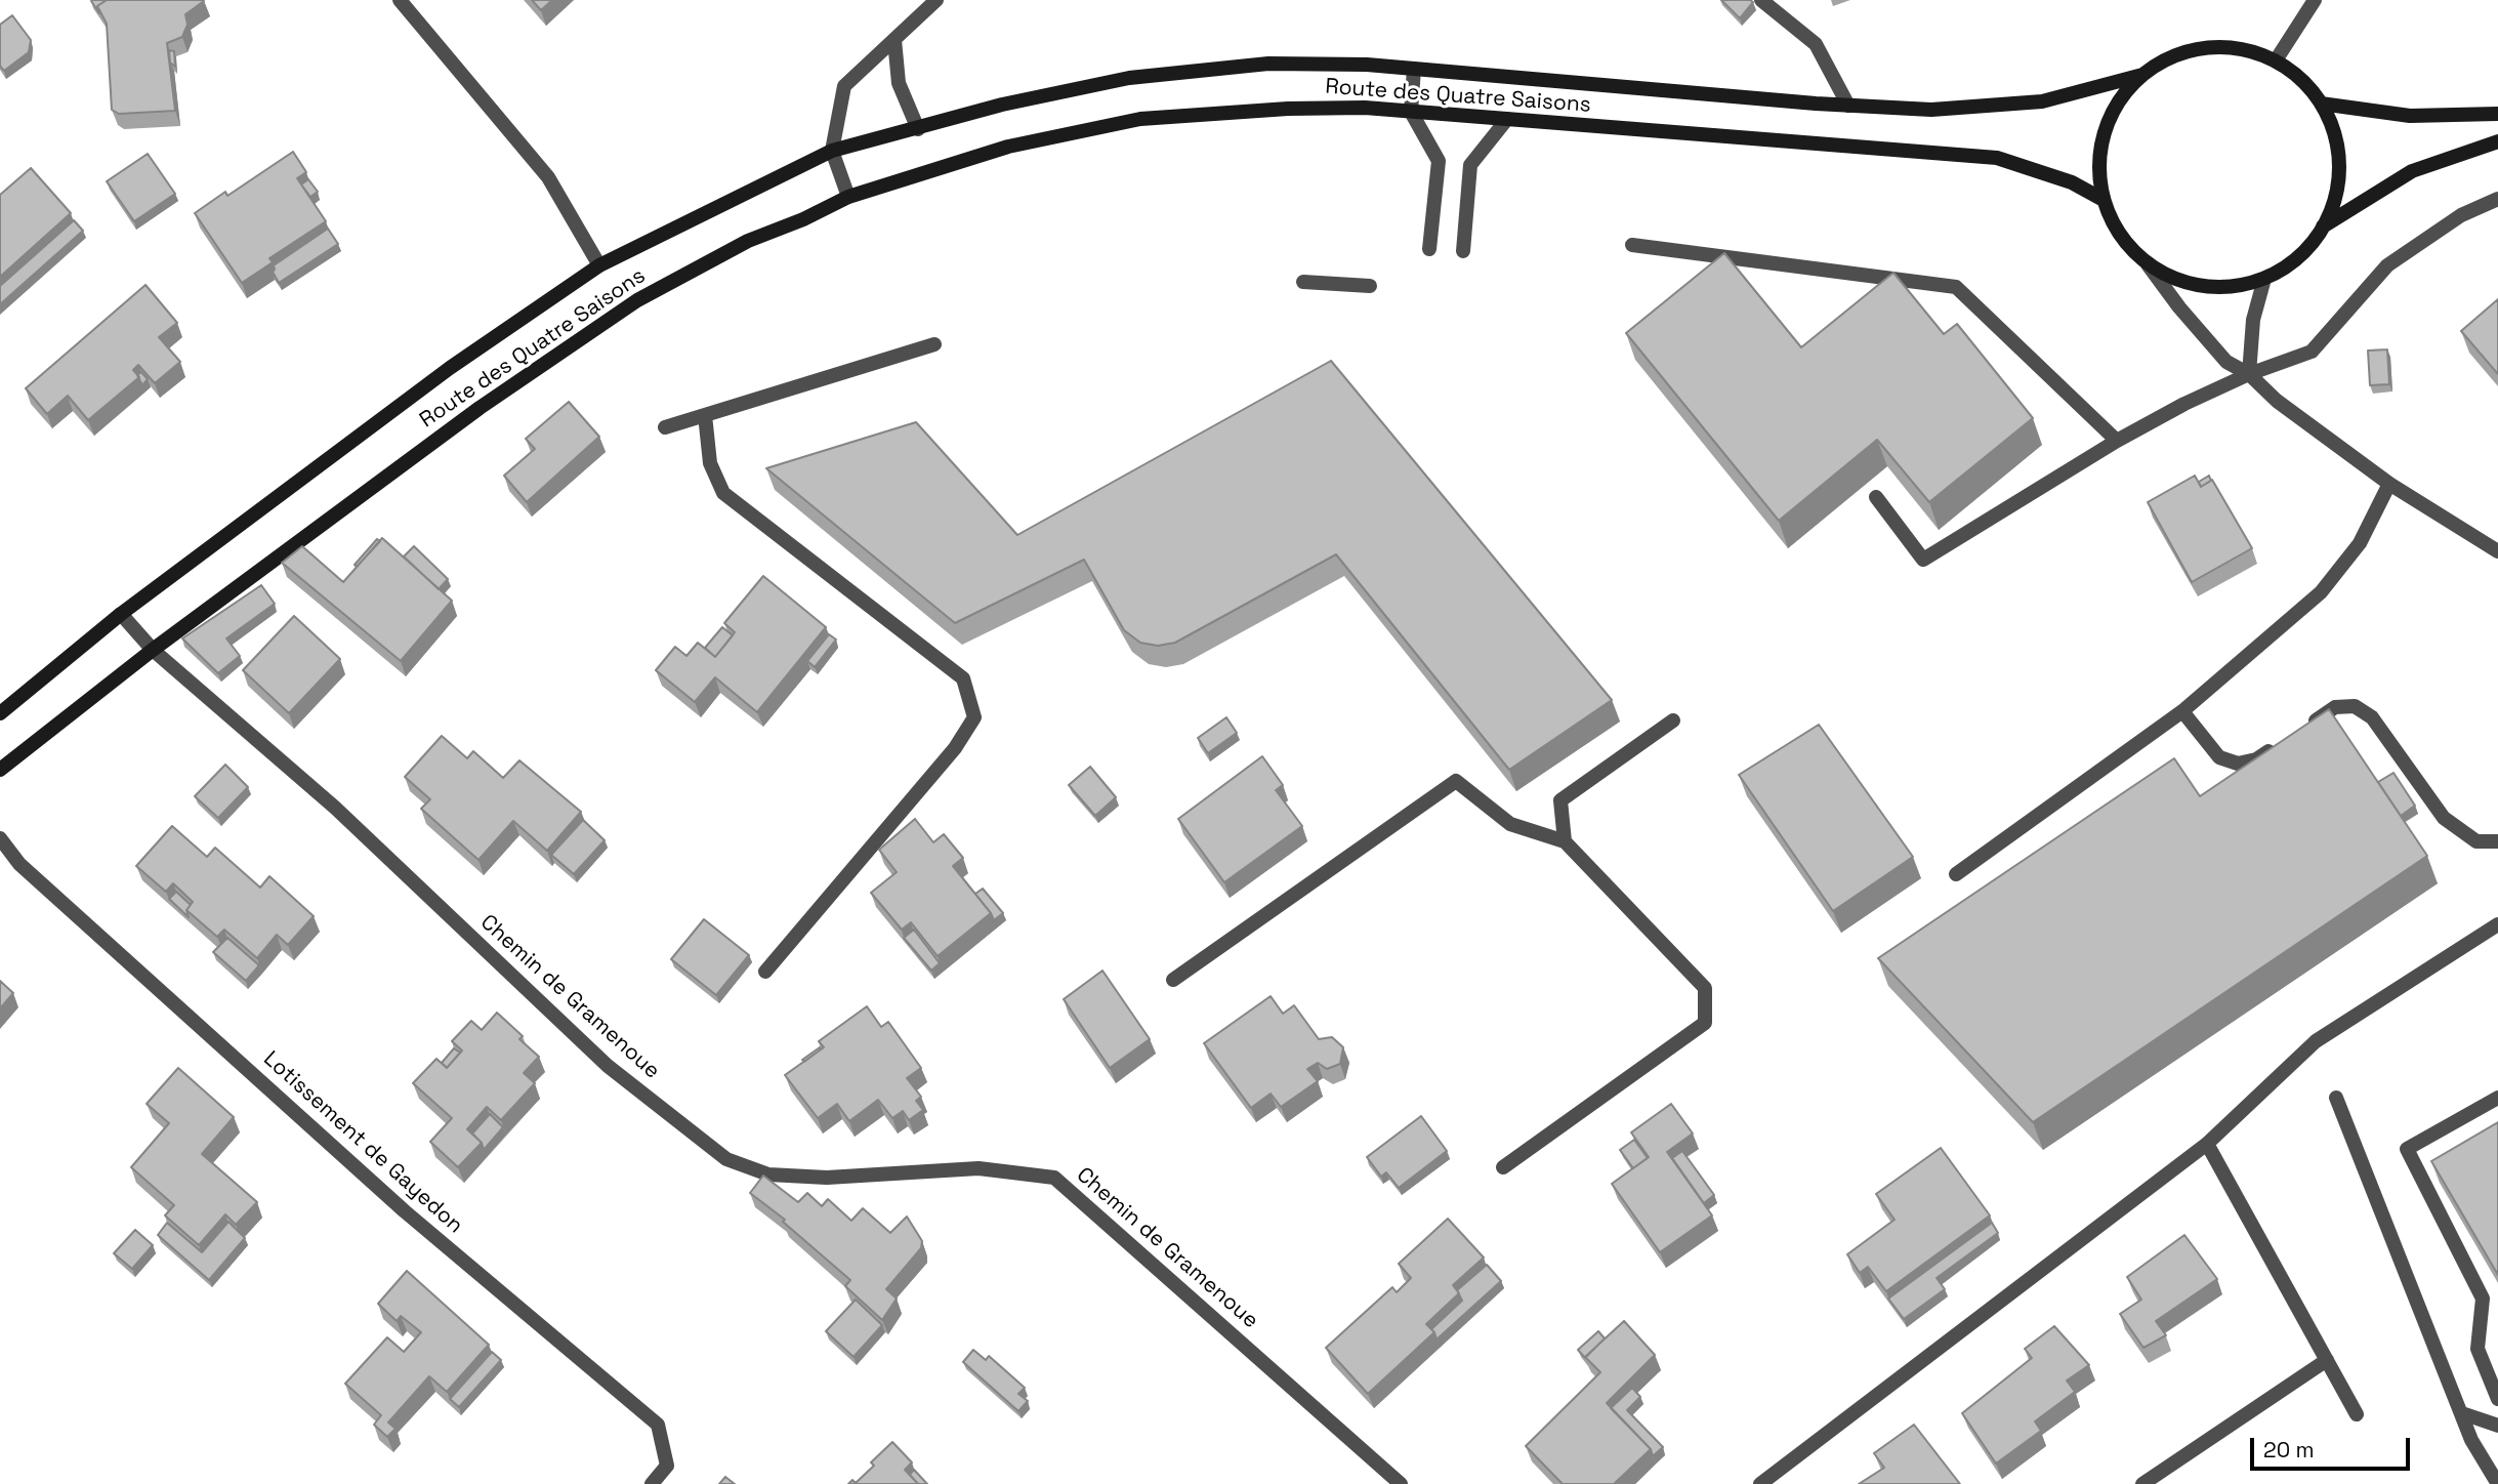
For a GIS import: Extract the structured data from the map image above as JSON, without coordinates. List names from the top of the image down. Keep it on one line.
{"streets":{"main road":["Route des Quatre Saisons"],"street":["Chemin de Gramenoue","Lotissement de Gayedon"]},"crossings":[["Route des Quatre Saisons","Chemin de Gramenoue"]],"scale_bar":"20 m"}
